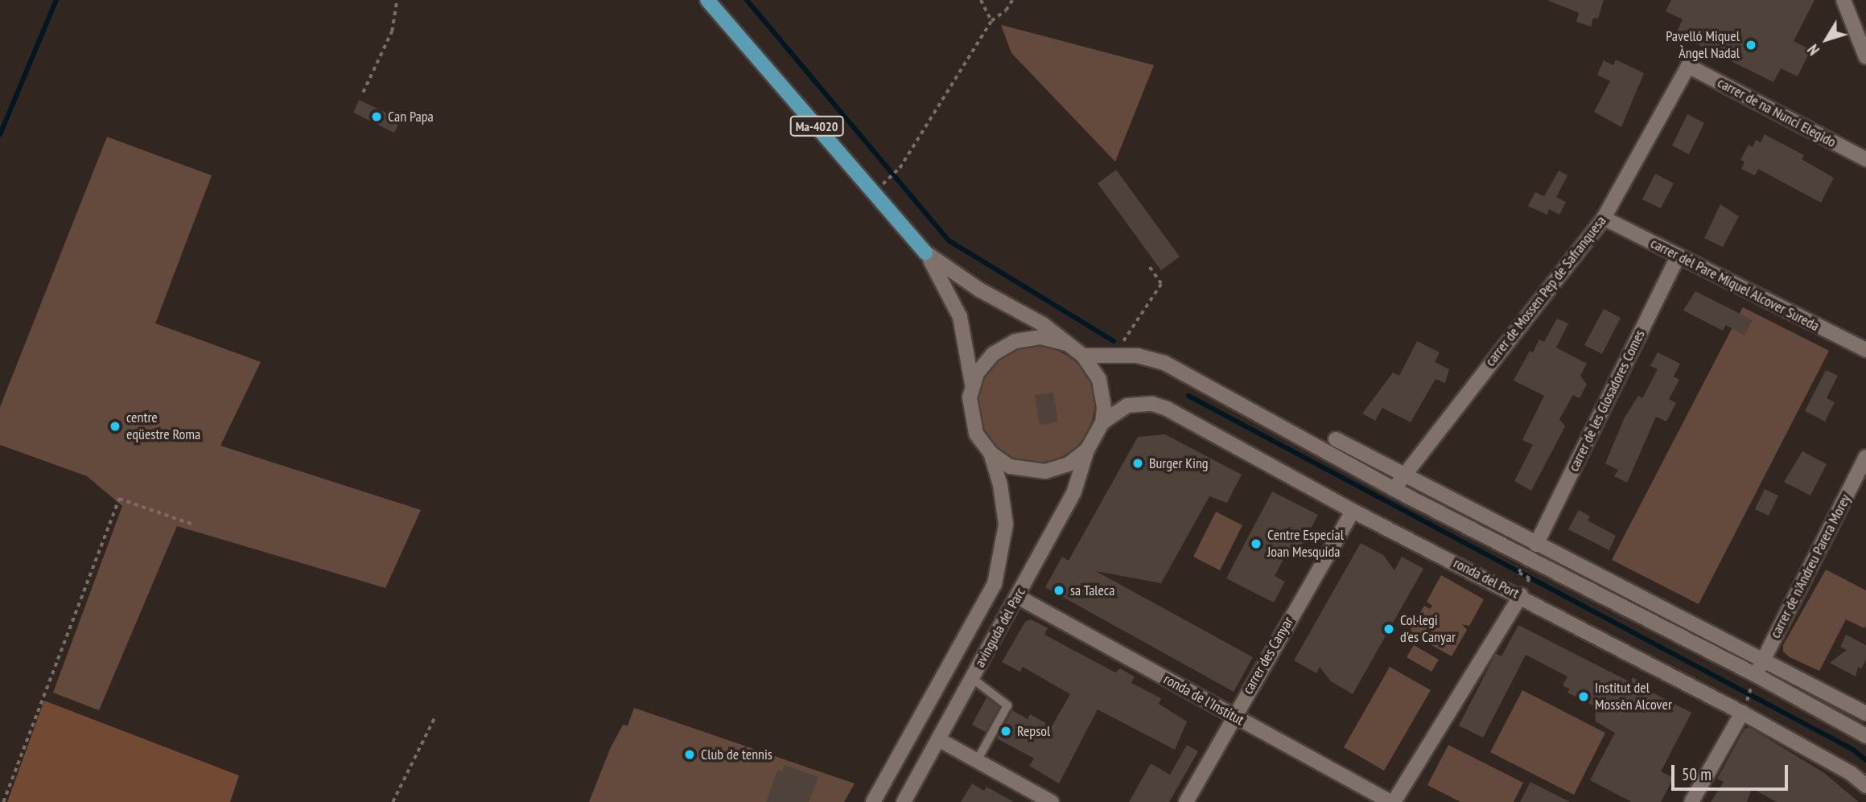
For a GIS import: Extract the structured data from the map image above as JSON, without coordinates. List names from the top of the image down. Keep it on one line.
{"streets":{"main road":["Ma-4020"],"street":["carrer de na Nunci Elegido","carrer del Pare Miquel Alcover Sureda","carrer de Mossen Pep de Safranquesa","carrer de les Glosadores Comes","carrer de n'Andreu Parera Morey","ronda del Port","avinguda del Parc","carrer des Canyar","ronda de l'Institut"]},"crossings":[["carrer de na Nunci Elegido","carrer de Mossen Pep de Safranquesa"],["Ma-4020","ronda del Port"],["Ma-4020","avinguda del Parc"],["carrer del Pare Miquel Alcover Sureda","carrer de Mossen Pep de Safranquesa"],["carrer del Pare Miquel Alcover Sureda","carrer de les Glosadores Comes"],["ronda del Port","avinguda del Parc"],["ronda del Port","carrer des Canyar"],["avinguda del Parc","ronda de l'Institut"],["carrer des Canyar","ronda de l'Institut"]],"places":["Pavelló Miquel Àngel Nadal","Can Papa","centre eqüestre Roma","Burger King","Centre Especial Joan Mesquida","sa Taleca","Col·legi d'es Canyar","Institut del Mossèn Alcover","Repsol","Club de tennis"],"scale_bar":"50 m","north":"bottom left"}
